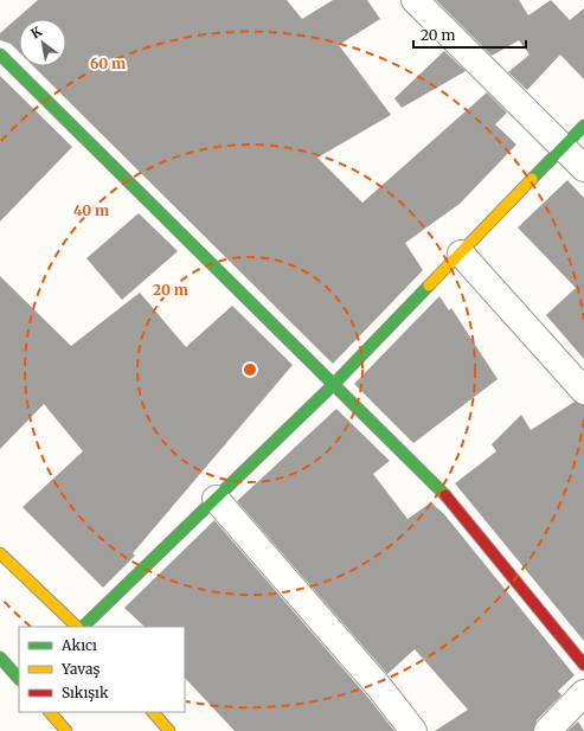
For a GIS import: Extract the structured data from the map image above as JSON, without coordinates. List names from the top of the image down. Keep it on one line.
{"legend":["Akıcı","Yavaş","Sıkışık"],"scale_bar":"20 m","north":"top left","rings":["60 m","40 m","20 m"]}
